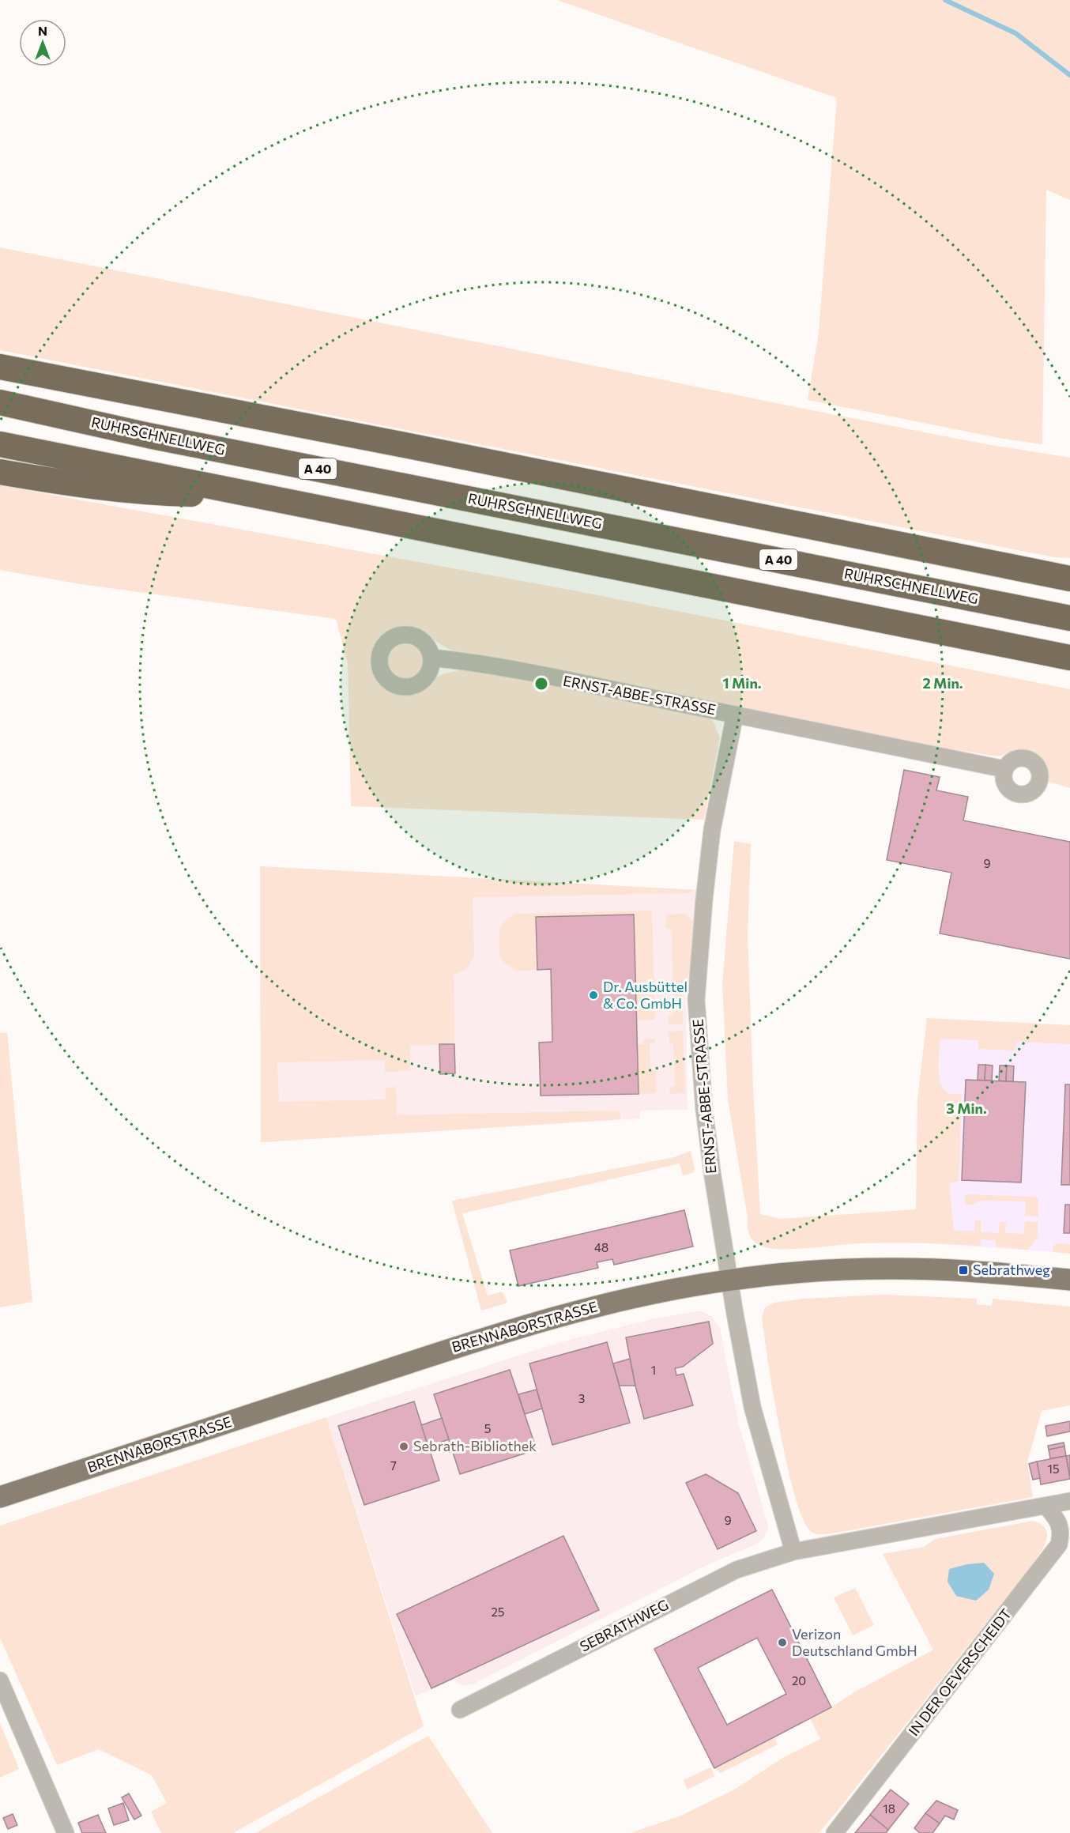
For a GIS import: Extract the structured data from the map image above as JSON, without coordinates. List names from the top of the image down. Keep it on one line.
{"streets":{"highway":["RUHRSCHNELLWEG","A 40"],"main road":["BRENNABORSTRASSE"],"street":["ERNST-ABBE-STRASSE","SEBRATHWEG","IN DER OEVERSCHEIDT"]},"crossings":[["ERNST-ABBE-STRASSE","BRENNABORSTRASSE"],["SEBRATHWEG","IN DER OEVERSCHEIDT"]],"places":{"other":["Dr. Ausbüttel & Co. GmbH","Sebrath-Bibliothek","Verizon Deutschland GmbH"],"transit":["Sebrathweg"]},"house_numbers":["9","48","1","3","5","7","15","9","25","20","18"],"north":"top","rings":["1 Min.","2 Min.","3 Min."]}
